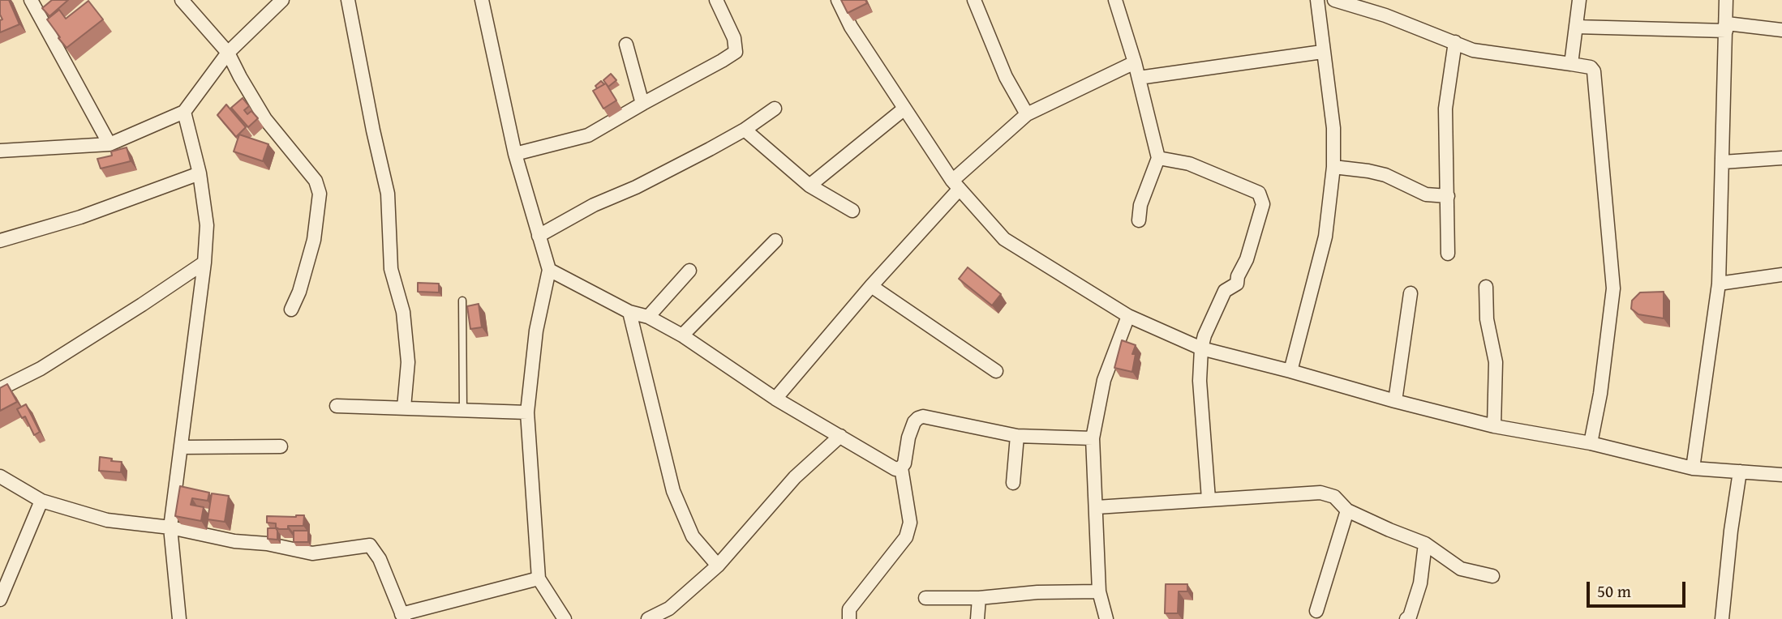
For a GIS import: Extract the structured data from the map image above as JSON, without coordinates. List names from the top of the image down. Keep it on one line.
{"scale_bar":"50 m"}
